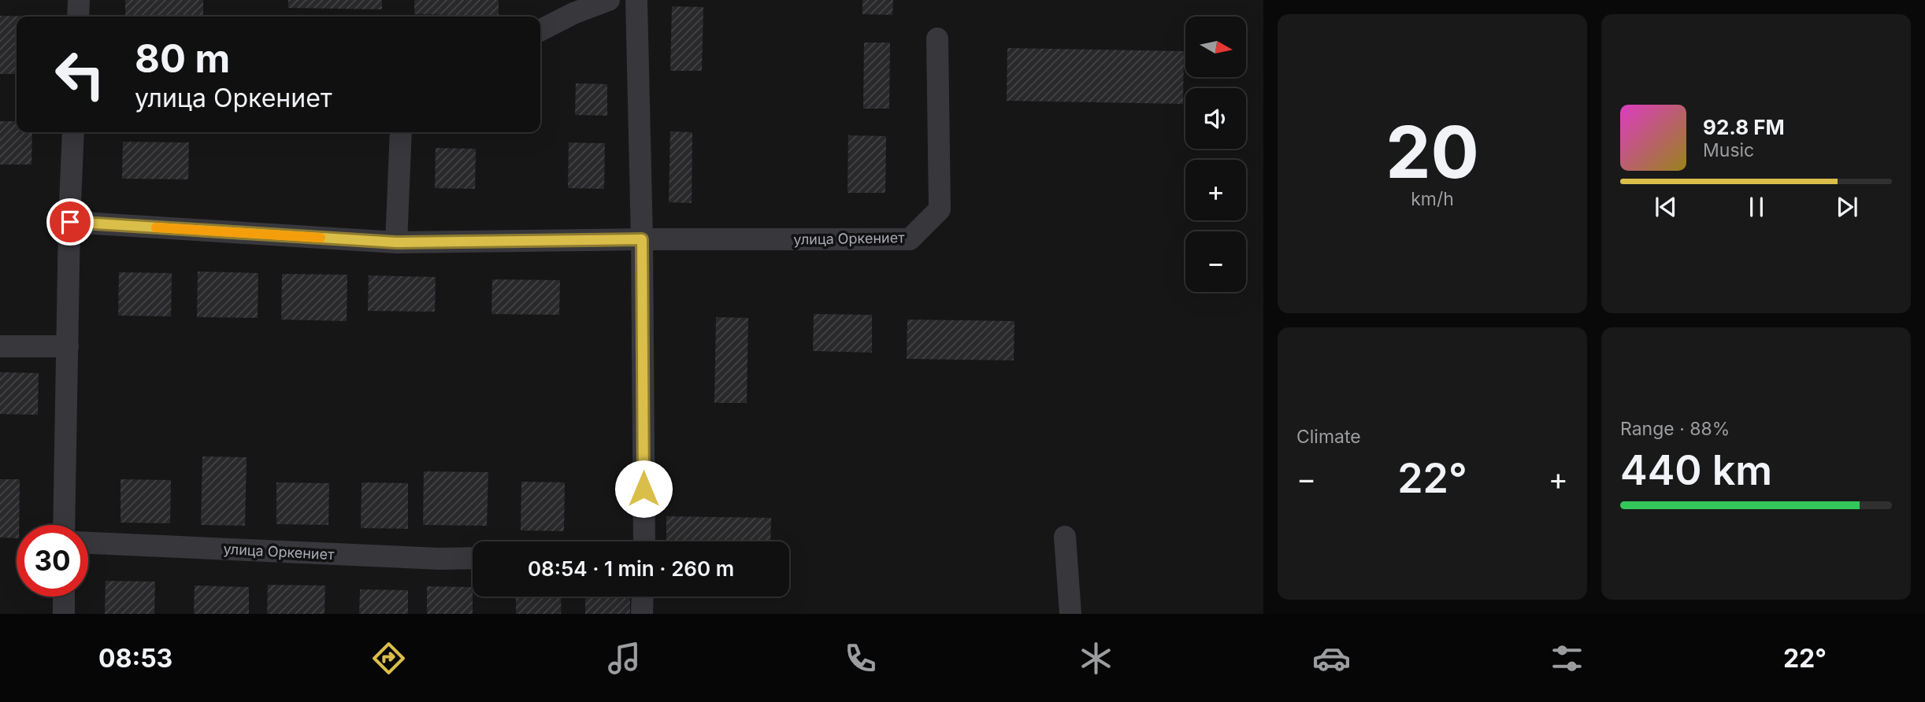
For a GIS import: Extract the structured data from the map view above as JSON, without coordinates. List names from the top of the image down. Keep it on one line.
{"streets":{"street":["улица Оркениет"]},"north":"right","page":{"tile":[["20","km/h"],"Climate",["Range · 88%","440 km"]],"map_buttons":["+","−"],"turn":["80 m","улица Оркениет"],"song":["92.8 FM","Music"],"heat":["−","22°","+"],"limit":"30","trip":"08:54 · 1 min · 260 m","tabs":["08:53","22°"]}}
